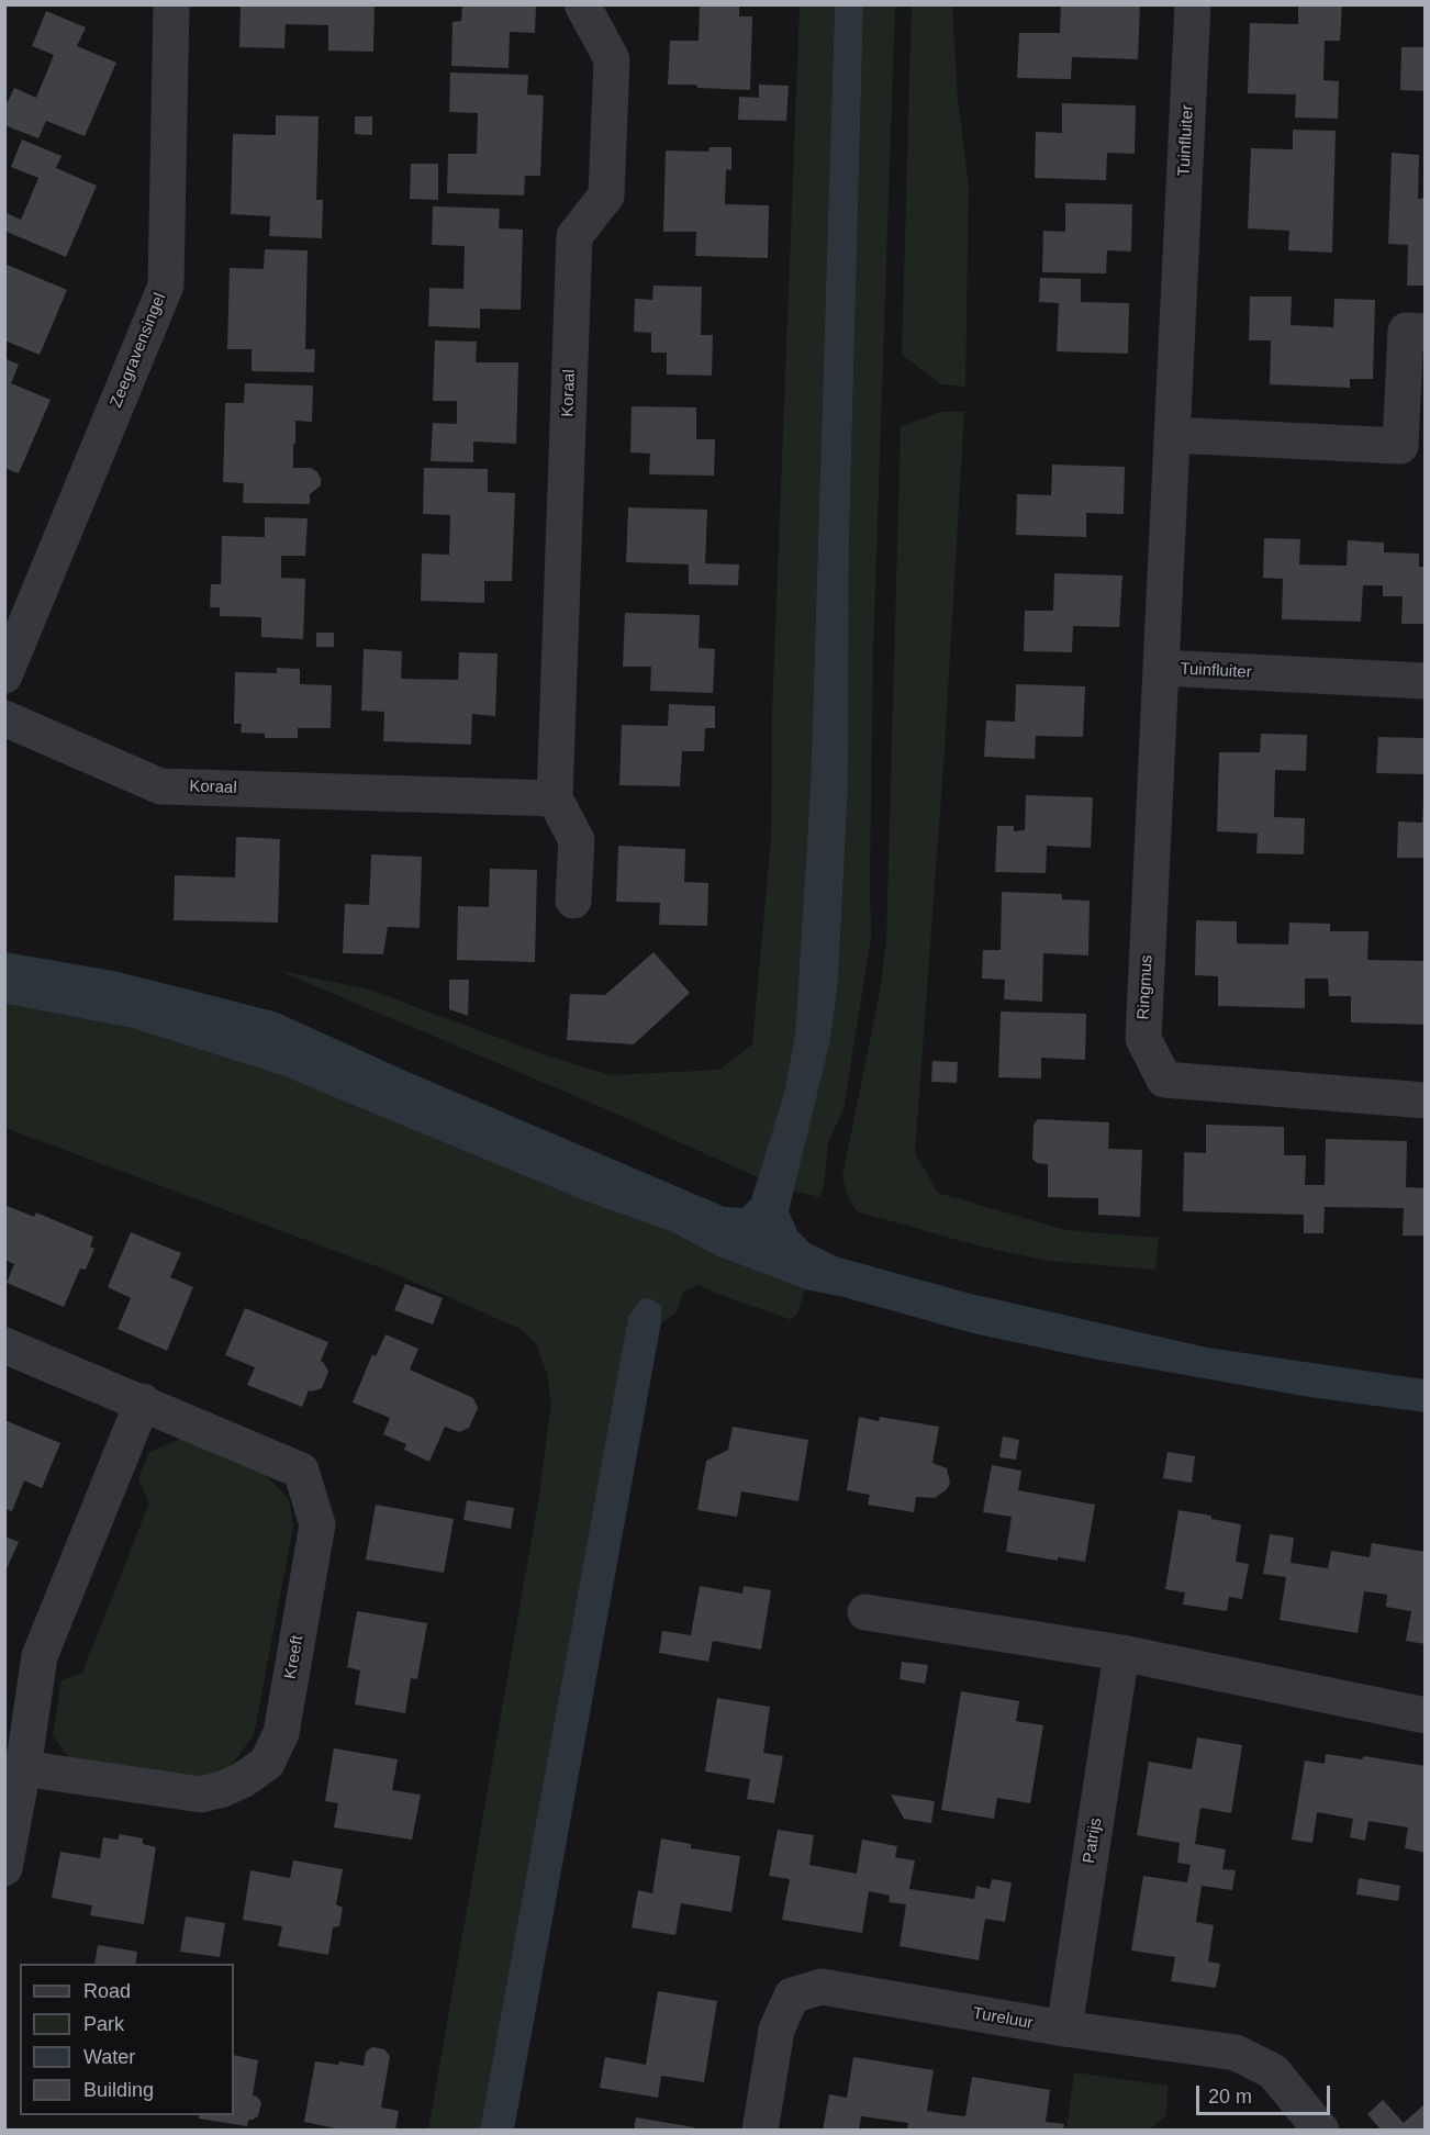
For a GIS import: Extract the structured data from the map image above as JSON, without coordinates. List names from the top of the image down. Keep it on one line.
{"streets":{"street":["Tuinfluiter","Zeegravensingel","Koraal","Ringmus","Kreeft","Patrijs","Tureluur"]},"crossings":[["Tuinfluiter","Ringmus"],["Patrijs","Tureluur"]],"legend":["Road","Park","Water","Building"],"scale_bar":"20 m"}
